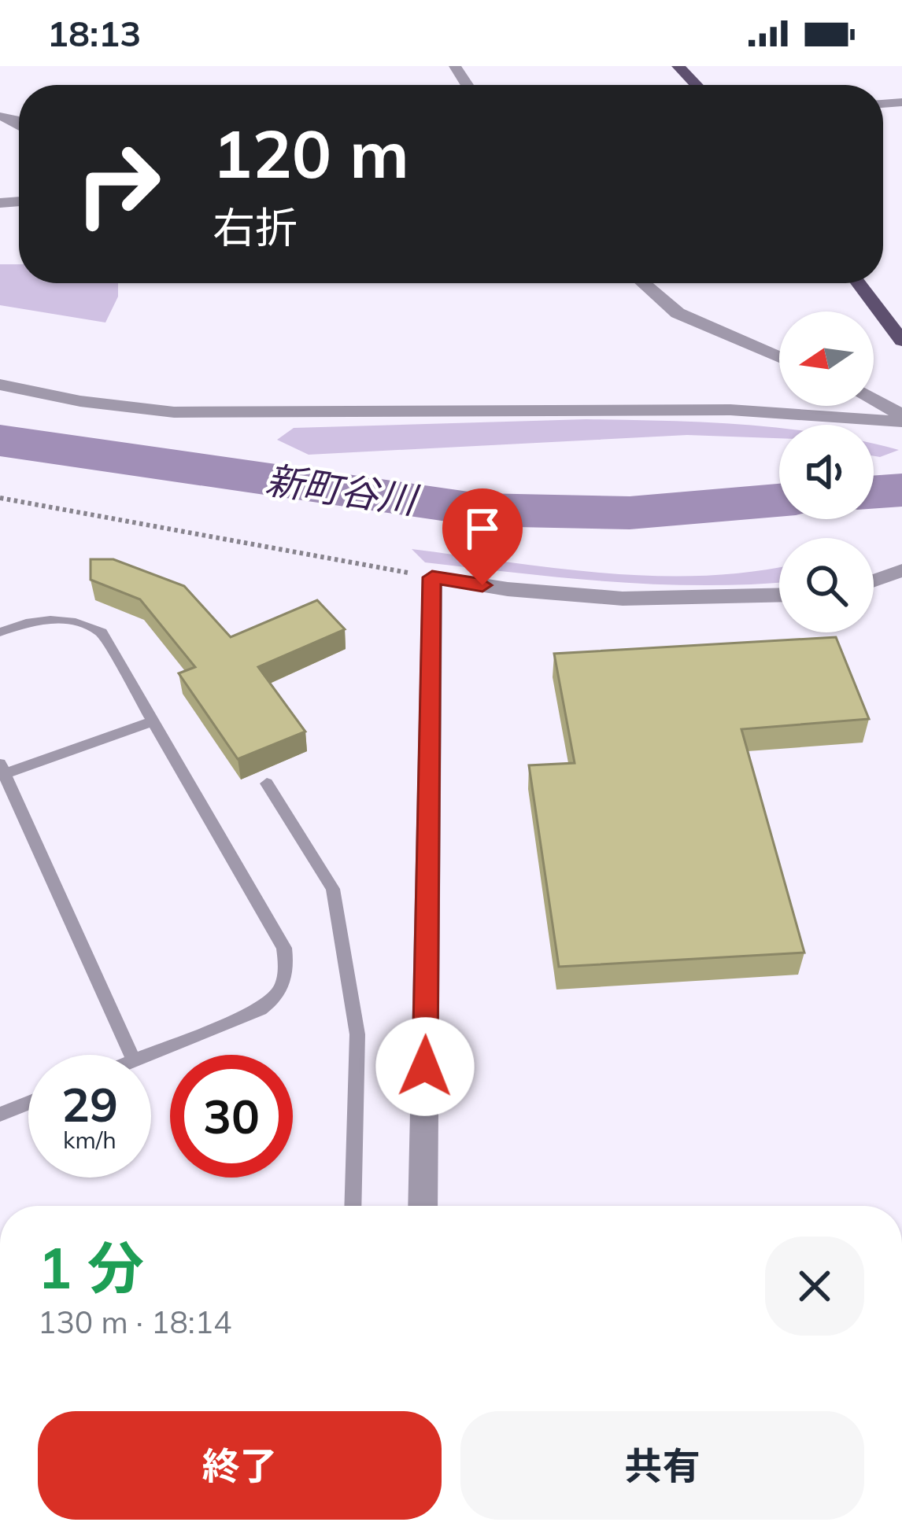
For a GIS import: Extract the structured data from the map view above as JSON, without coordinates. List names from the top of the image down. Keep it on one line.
{"water":["新町谷川"],"north":"left","page":{"status":"18:13","turn":["120 m","右折"],"speed":"29 km/h","limit":"30","heading":["1 分","130 m · 18:14"],"buttons":["終了","共有"]}}
